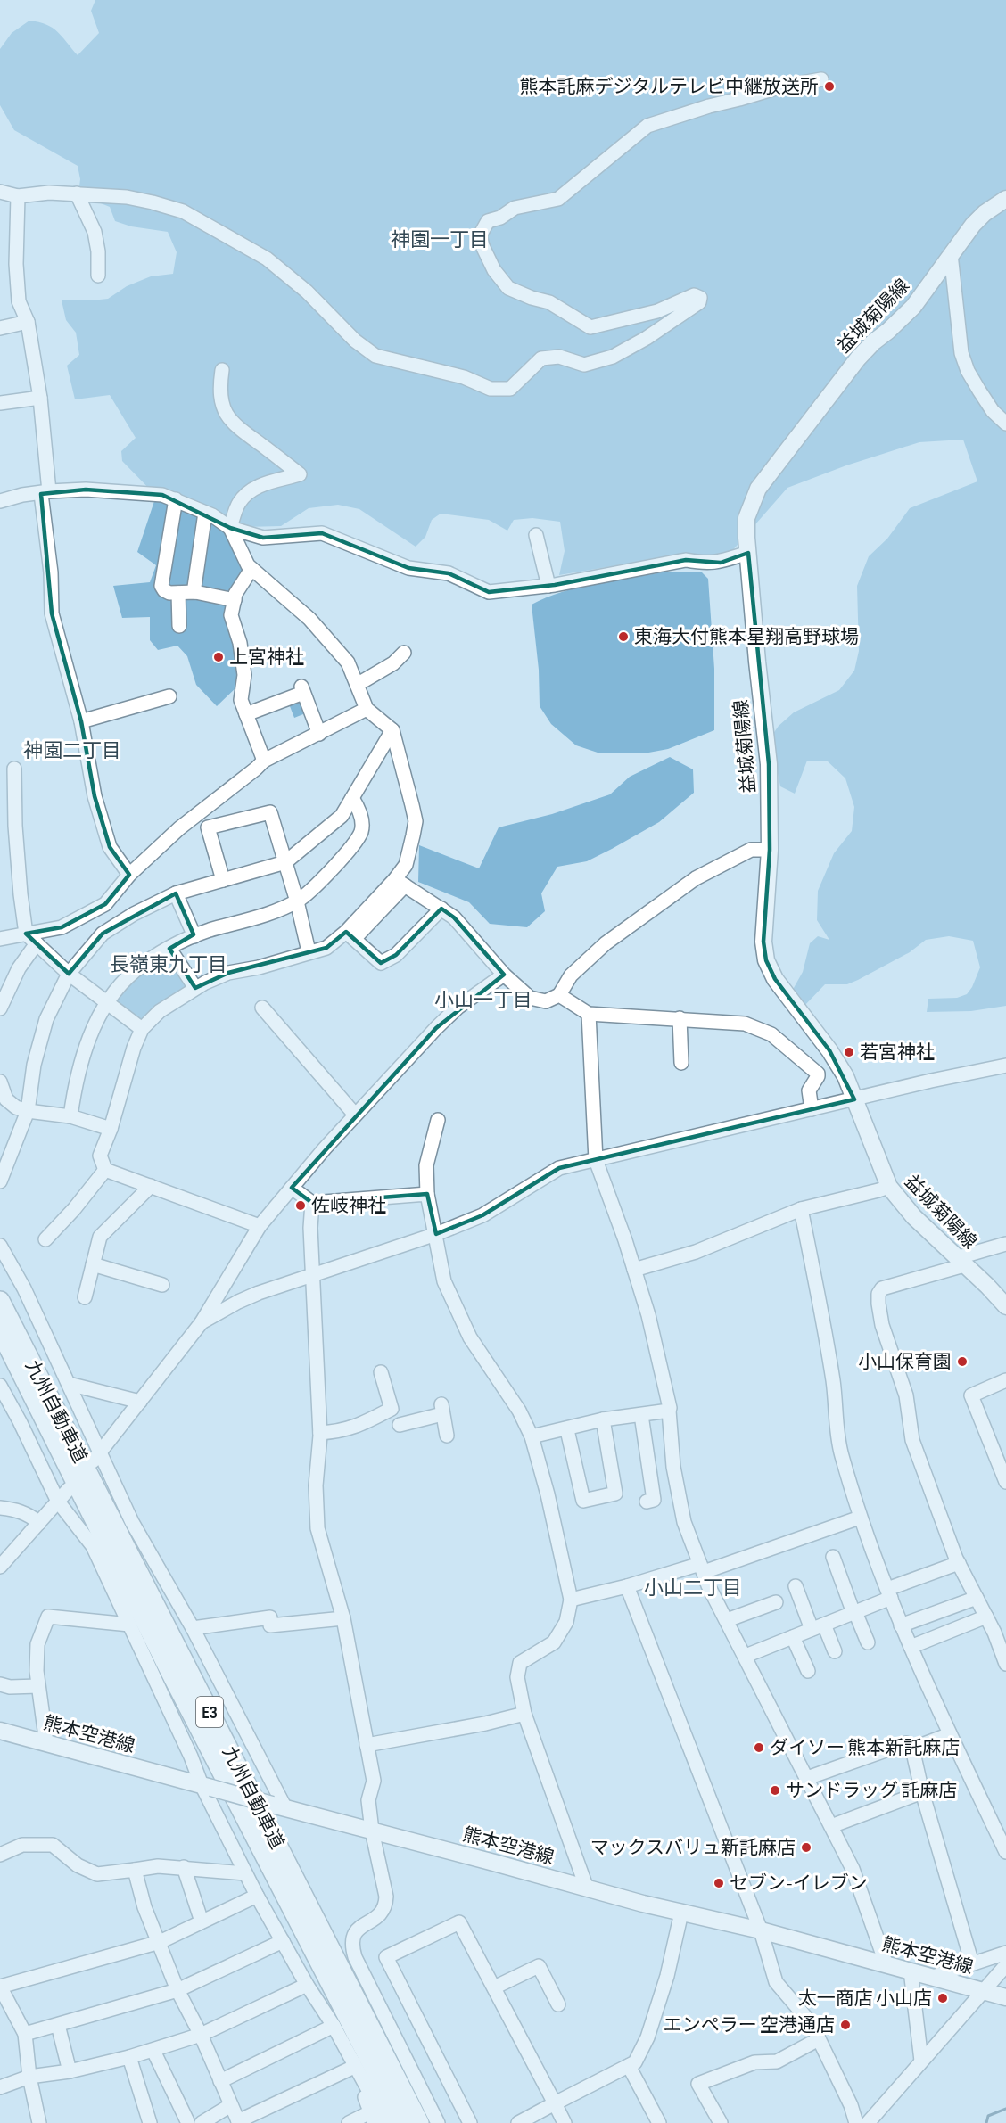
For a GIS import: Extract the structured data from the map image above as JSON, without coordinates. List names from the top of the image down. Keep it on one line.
{"streets":{"highway":["九州自動車道","E3"],"main road":["益城菊陽線","熊本空港線"]},"districts":["神園一丁目","神園二丁目","長嶺東九丁目","小山一丁目","小山二丁目"],"places":["熊本託麻デジタルテレビ中継放送所","東海大付熊本星翔高野球場","上宮神社","若宮神社","佐岐神社","小山保育園","ダイソー 熊本新託麻店","サンドラッグ 託麻店","マックスバリュ新託麻店","セブン-イレブン","太一商店 小山店","エンペラー 空港通店"]}
